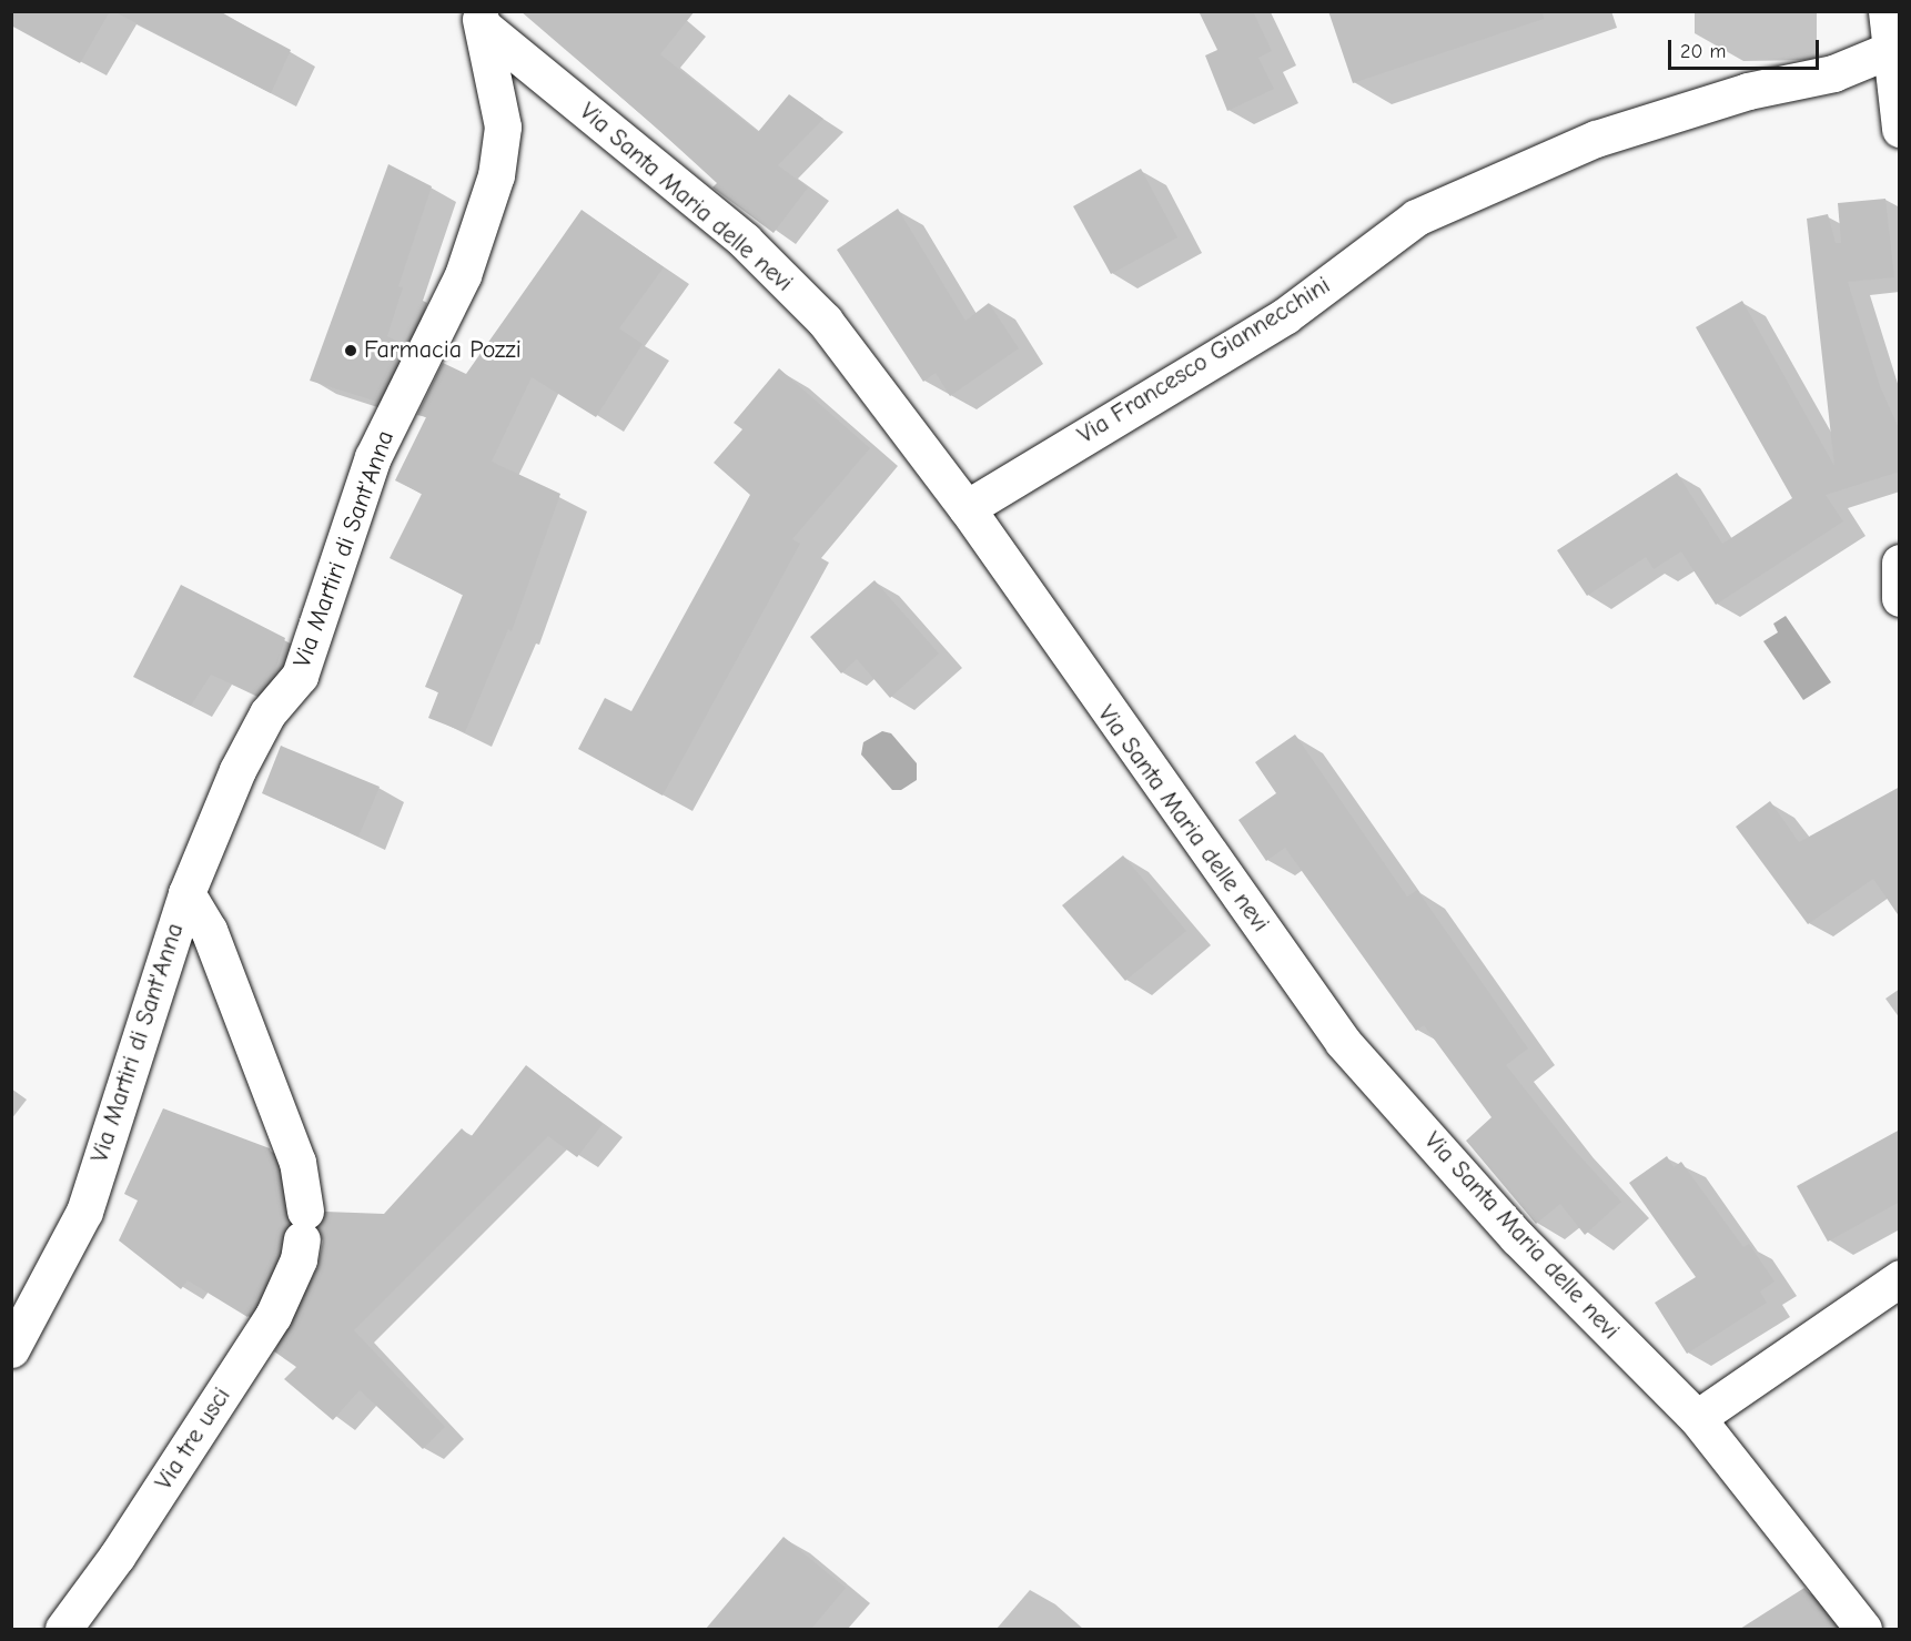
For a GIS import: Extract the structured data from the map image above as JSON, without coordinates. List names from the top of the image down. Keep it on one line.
{"streets":{"street":["Via Santa Maria delle nevi","Via Francesco Giannecchini","Via Martiri di Sant'Anna","Via tre usci"]},"crossings":[["Via Santa Maria delle nevi","Via Francesco Giannecchini"],["Via Santa Maria delle nevi","Via Martiri di Sant'Anna"],["Via Martiri di Sant'Anna","Via tre usci"]],"places":["Farmacia Pozzi"],"scale_bar":"20 m"}
